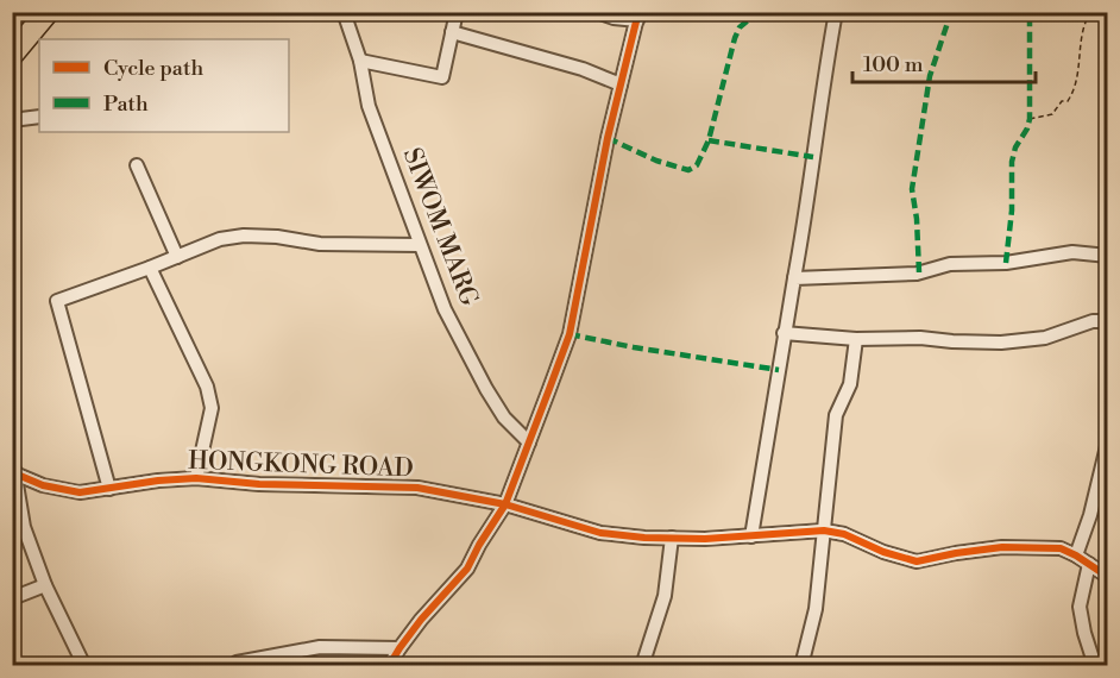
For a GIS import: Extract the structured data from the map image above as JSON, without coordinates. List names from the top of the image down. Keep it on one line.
{"streets":{"street":["SIWOM MARG","HONGKONG ROAD"]},"legend":["Cycle path","Path"],"scale_bar":"100 m"}
